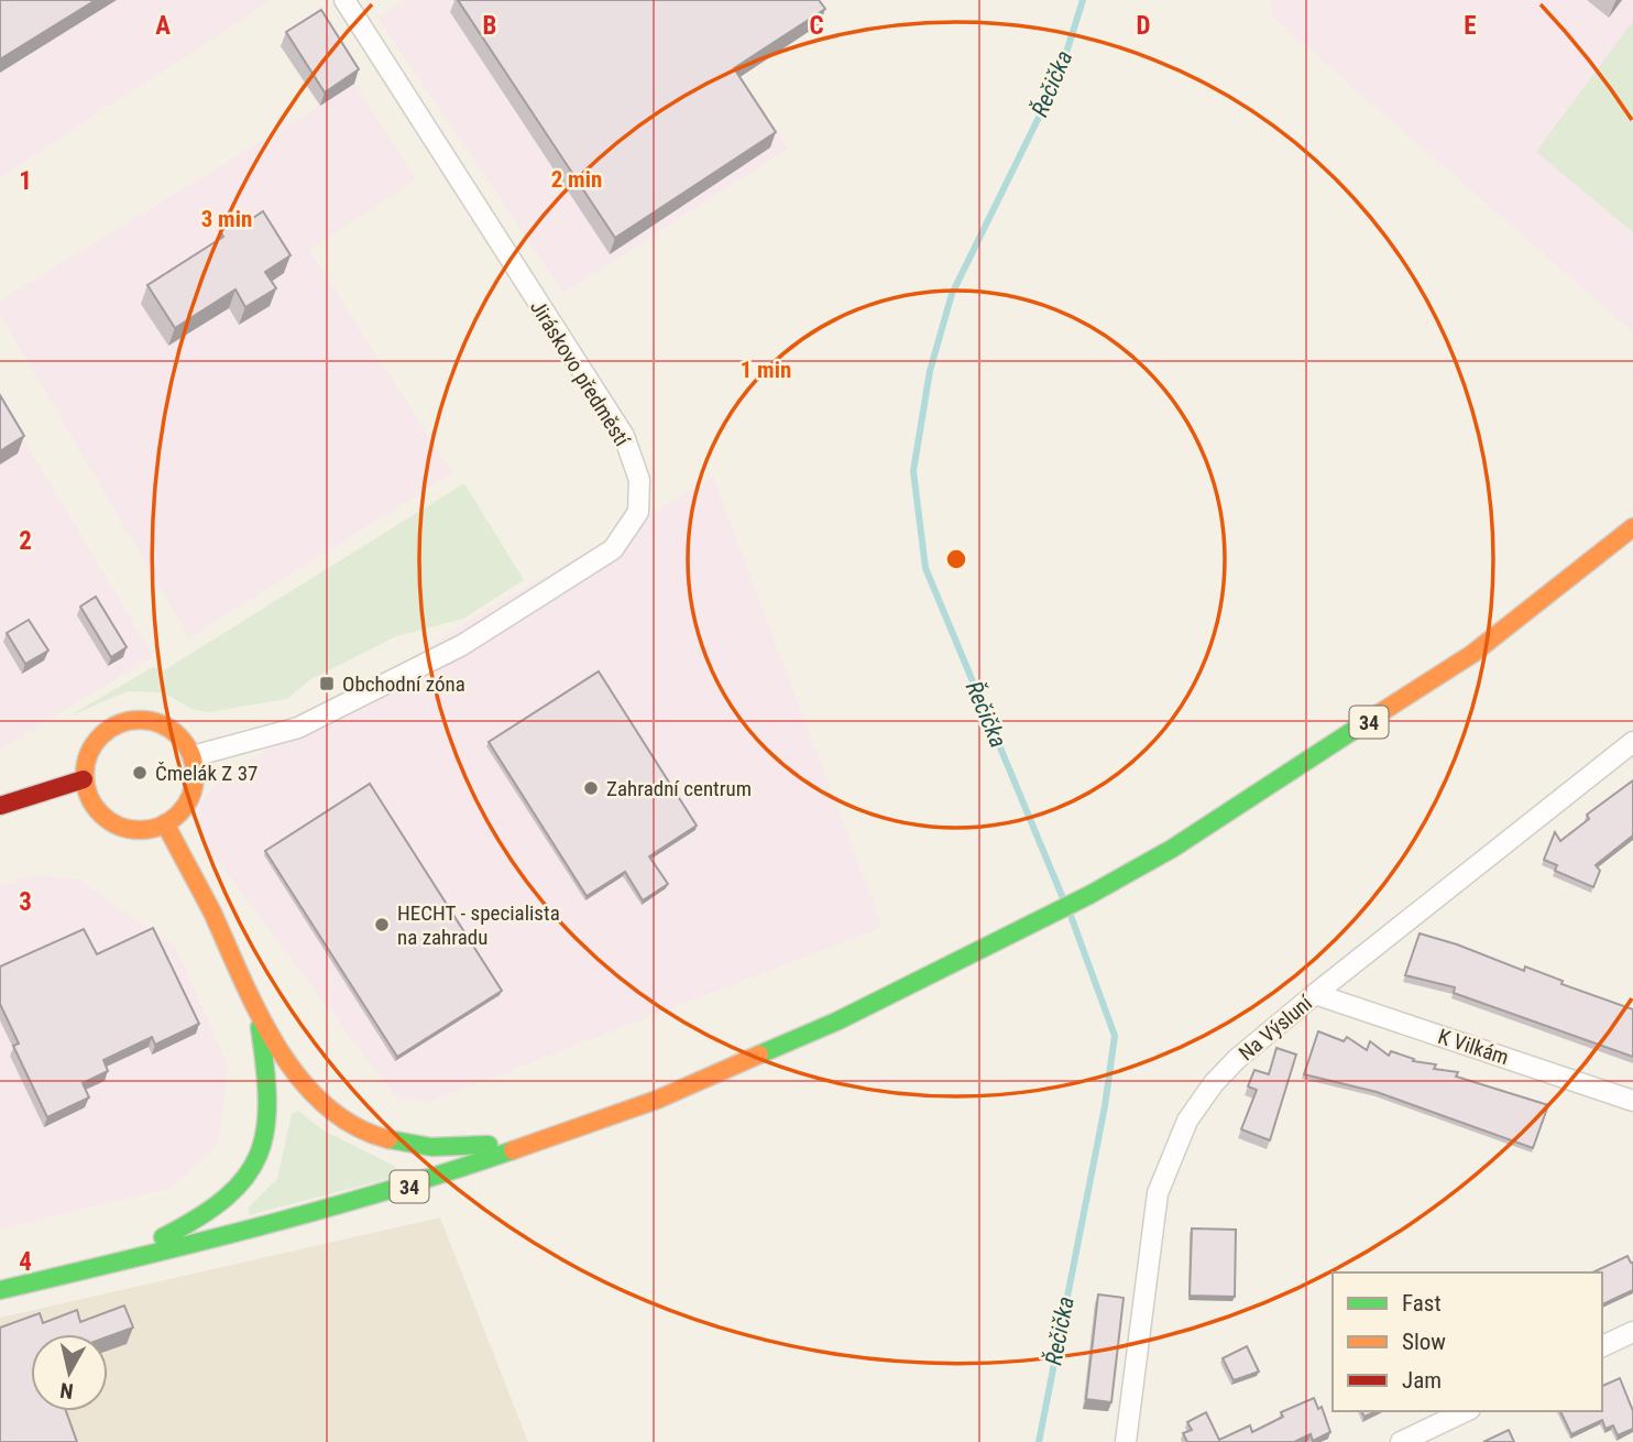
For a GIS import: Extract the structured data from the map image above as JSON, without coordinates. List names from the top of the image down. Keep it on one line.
{"streets":{"main road":["34"],"street":["Jiráskovo předměstí","Na Výsluní","K Vilkám"]},"crossings":[["Na Výsluní","K Vilkám"]],"water":["Řečička"],"places":{"transit":["Obchodní zóna"],"other":["Čmelák Z 37","Zahradní centrum","HECHT - specialista na zahradu"]},"legend":["Fast","Slow","Jam"],"north":"bottom","grid":{"columns":["A","B","C","D","E"],"rows":["1","2","3","4"]},"rings":["2 min","3 min","1 min"]}
